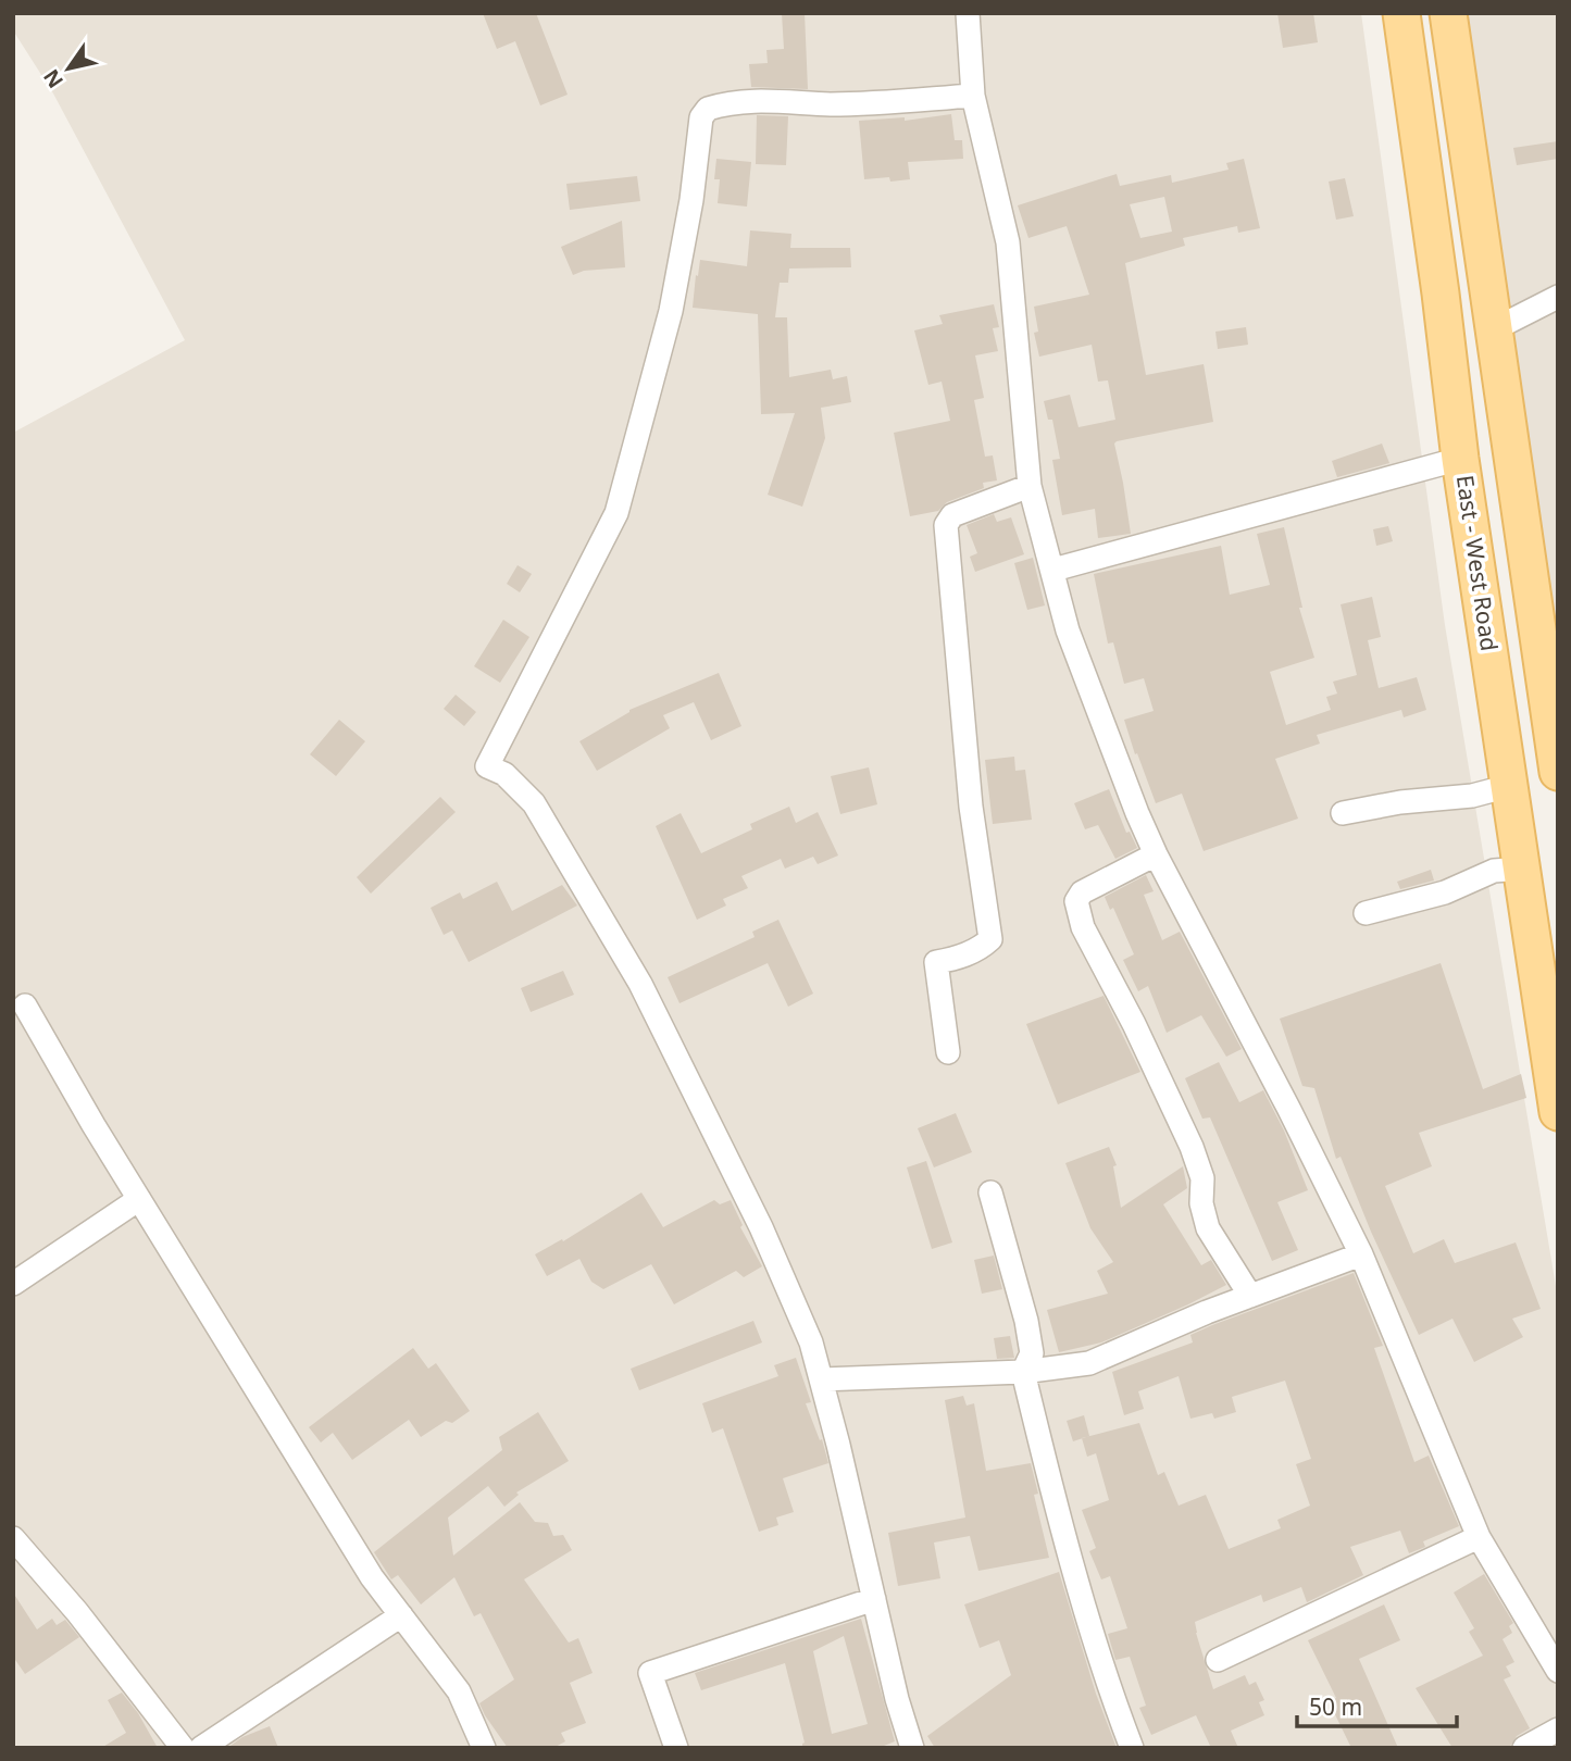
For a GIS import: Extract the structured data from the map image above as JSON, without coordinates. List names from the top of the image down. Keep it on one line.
{"streets":{"main road":["East - West Road"]},"scale_bar":"50 m","north":"bottom left"}
